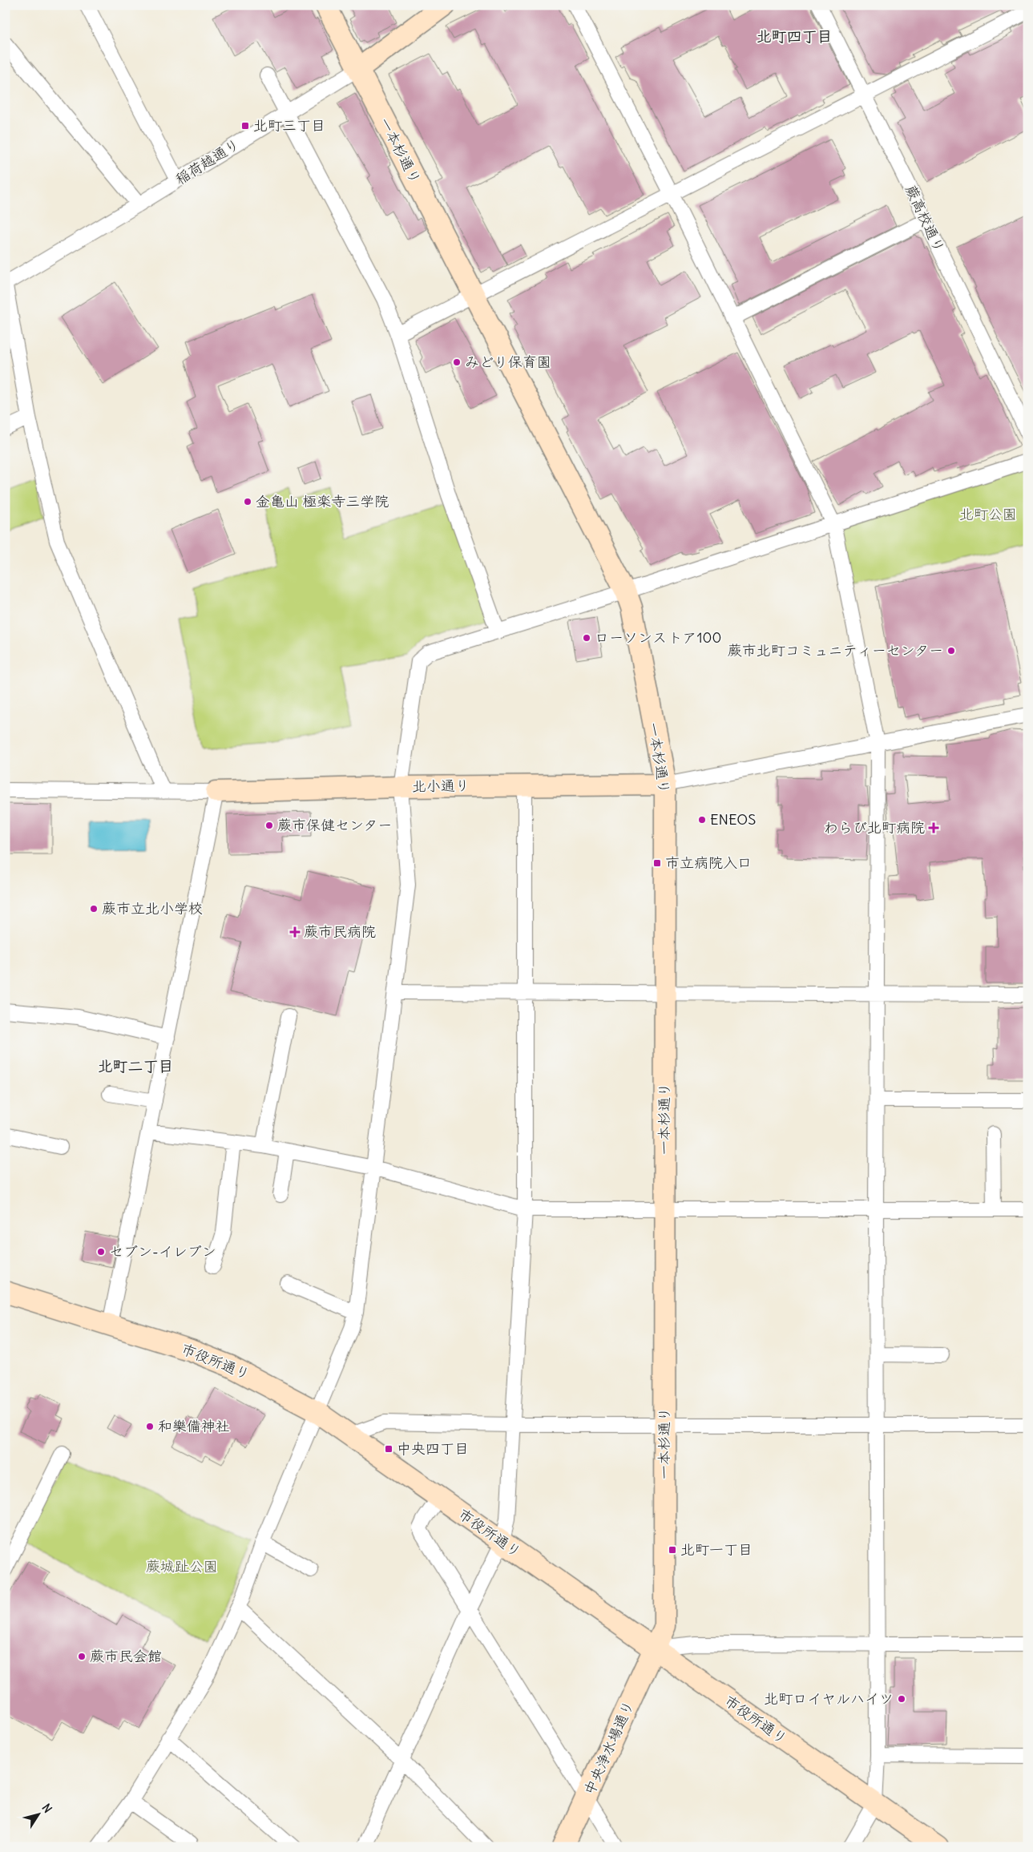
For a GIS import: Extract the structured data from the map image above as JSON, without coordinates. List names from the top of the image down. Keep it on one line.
{"streets":{"street":["一本杉通り","稲荷越通り","蕨高校通り","北小通り","市役所通り","中央浄水場通り"]},"crossings":[["一本杉通り","稲荷越通り"],["一本杉通り","北小通り"],["一本杉通り","市役所通り"],["一本杉通り","中央浄水場通り"],["市役所通り","中央浄水場通り"]],"districts":["北町四丁目","北町二丁目"],"parks":["北町公園","蕨城趾公園"],"places":{"transit":["北町三丁目","市立病院入口","中央四丁目","北町一丁目"],"other":["みどり保育園","金亀山 極楽寺三学院","ローソンストア100","蕨市北町コミュニティーセンター","ENEOS","蕨市保健センター","蕨市立北小学校","セブン-イレブン","和樂備神社","蕨市民会館","北町ロイヤルハイツ"],"health":["わらび北町病院","蕨市民病院"]},"north":"top right"}
